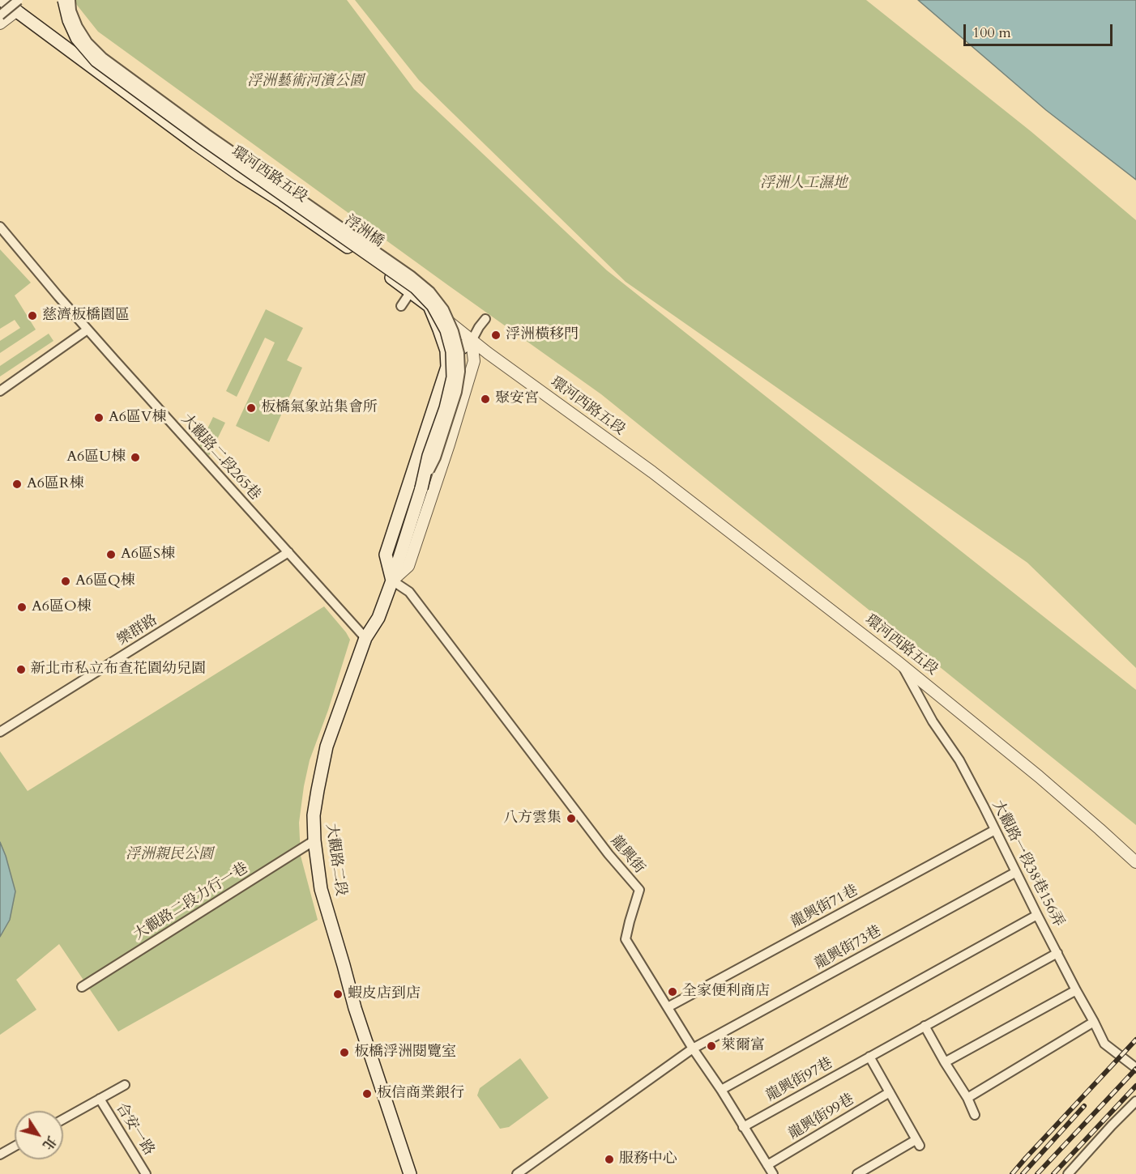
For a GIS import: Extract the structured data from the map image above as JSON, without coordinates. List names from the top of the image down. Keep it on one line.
{"streets":{"main road":["環河西路五段","浮洲橋","大觀路二段"],"street":["大觀路二段265巷","樂群路","龍興街","大觀路一段38巷156弄","大觀路二段力行一巷","龍興街71巷","龍興街73巷","龍興街97巷","龍興街99巷","合安一路"]},"crossings":[["環河西路五段","大觀路一段38巷156弄"],["浮洲橋","龍興街"],["浮洲橋","大觀路二段"],["大觀路二段265巷","樂群路"],["大觀路二段265巷","大觀路二段"],["龍興街","大觀路二段"],["龍興街","龍興街71巷"],["龍興街","龍興街73巷"],["龍興街","龍興街97巷"],["龍興街","龍興街99巷"],["大觀路二段","大觀路二段力行一巷"],["大觀路一段38巷156弄","龍興街71巷"],["大觀路一段38巷156弄","龍興街73巷"],["大觀路一段38巷156弄","龍興街97巷"]],"parks":["浮洲藝術河濱公園","浮洲人工濕地","浮洲親民公園"],"places":["慈濟板橋園區","浮洲橫移門","聚安宮","板橋氣象站集會所","A6區V棟","A6區U棟","A6區R棟","A6區S棟","A6區Q棟","A6區O棟","新北市私立布查花園幼兒園","八方雲集","全家便利商店","蝦皮店到店","萊爾富","板橋浮洲閱覽室","板信商業銀行","服務中心"],"scale_bar":"100 m","north":"bottom right"}
